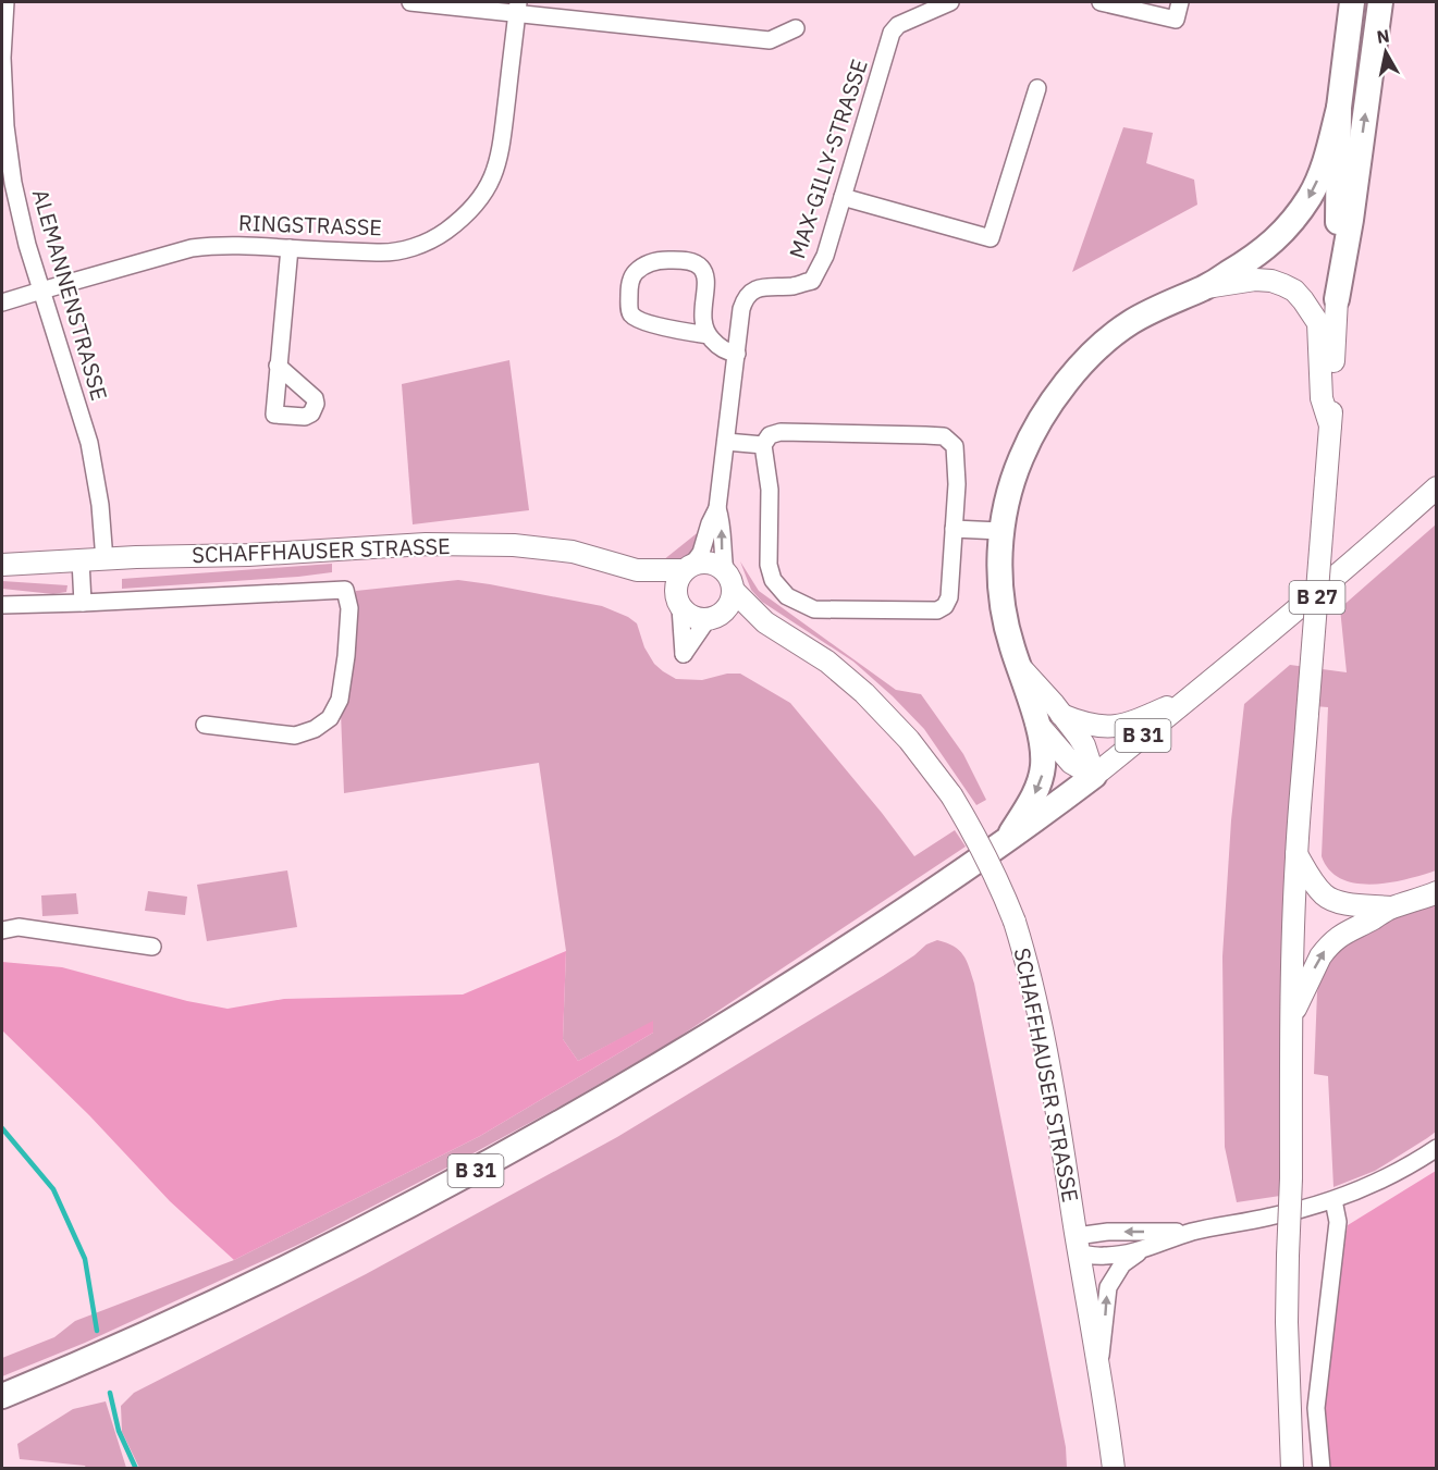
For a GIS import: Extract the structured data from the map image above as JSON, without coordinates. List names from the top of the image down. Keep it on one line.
{"streets":{"highway":["B 27","B 31"],"main road":["SCHAFFHAUSER STRASSE"],"street":["MAX-GILLY-STRASSE","RINGSTRASSE","ALEMANNENSTRASSE"]},"crossings":[["MAX-GILLY-STRASSE","SCHAFFHAUSER STRASSE"],["RINGSTRASSE","ALEMANNENSTRASSE"],["ALEMANNENSTRASSE","SCHAFFHAUSER STRASSE"]],"north":"top"}
